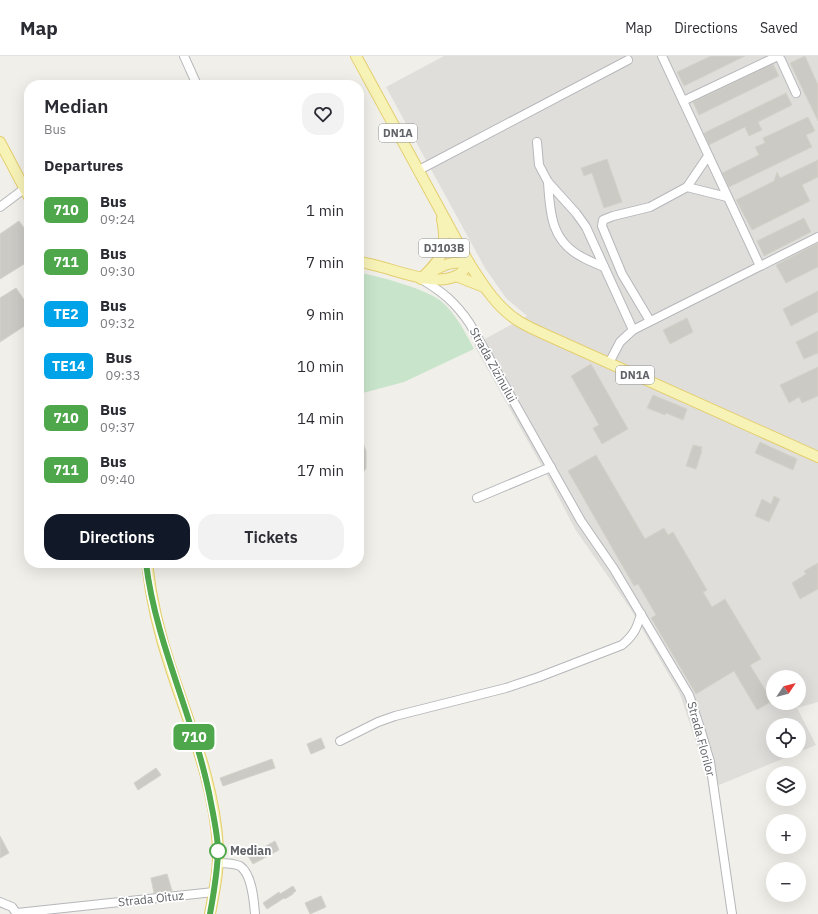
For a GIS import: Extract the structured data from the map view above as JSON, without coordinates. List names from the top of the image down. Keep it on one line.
{"streets":{"main road":["DN1A","DJ103B","Strada Zizinului"],"street":["Strada Florilor","Strada Oituz"]},"crossings":[["DN1A","DJ103B"],["DJ103B","Strada Zizinului"],["Strada Zizinului","Strada Florilor"]],"places":["Median"],"lines":["bus line 710"],"north":"top right","page":{"header":"Map","nav":["Map","Directions","Saved"],"on_map":"710","heading":[["Median","Bus"],"Departures"],"list":[{"mark":"710","name":"Bus","note":"09:24","value":"1 min"},{"mark":"711","name":"Bus","note":"09:30","value":"7 min"},{"mark":"TE2","name":"Bus","note":"09:32","value":"9 min"},{"mark":"TE14","name":"Bus","note":"09:33","value":"10 min"},{"mark":"710","name":"Bus","note":"09:37","value":"14 min"},{"mark":"711","name":"Bus","note":"09:40","value":"17 min"}],"buttons":["Directions","Tickets"],"map_buttons":["+","−"]}}
